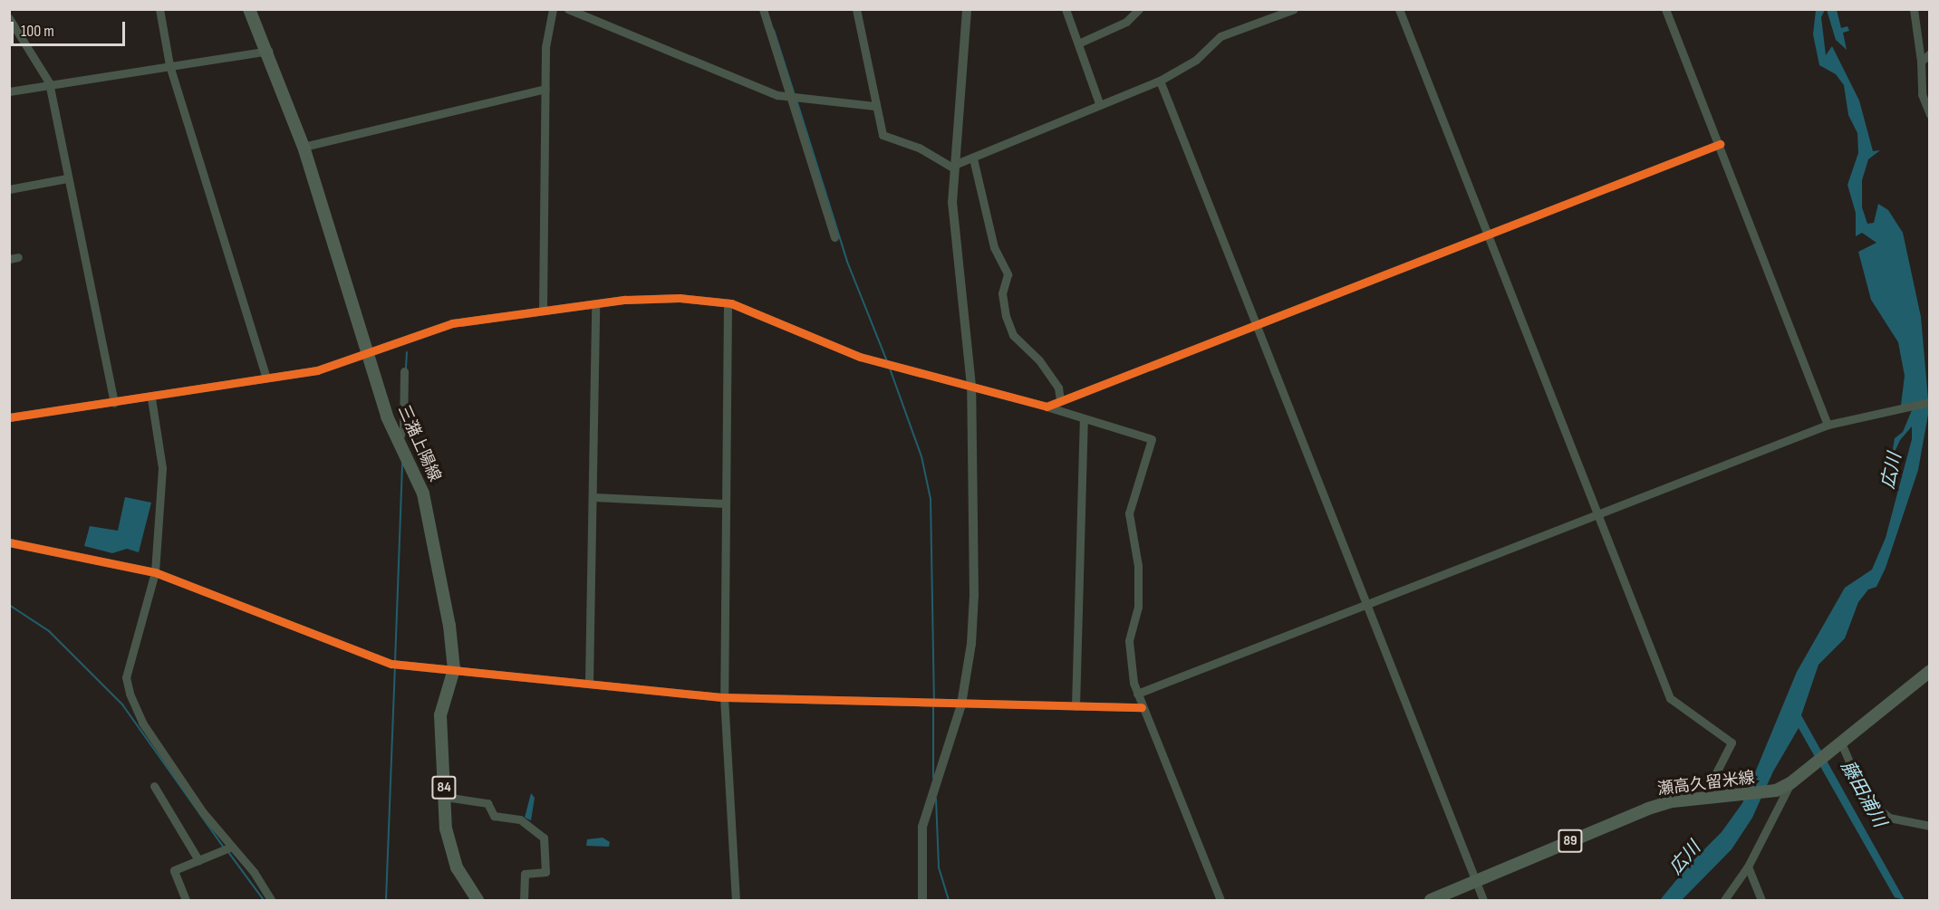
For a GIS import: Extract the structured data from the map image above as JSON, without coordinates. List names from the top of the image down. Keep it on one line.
{"streets":{"main road":["三潴上陽線","瀬高久留米線","84","89"]},"water":["広川","藤田浦川"],"scale_bar":"100 m"}
